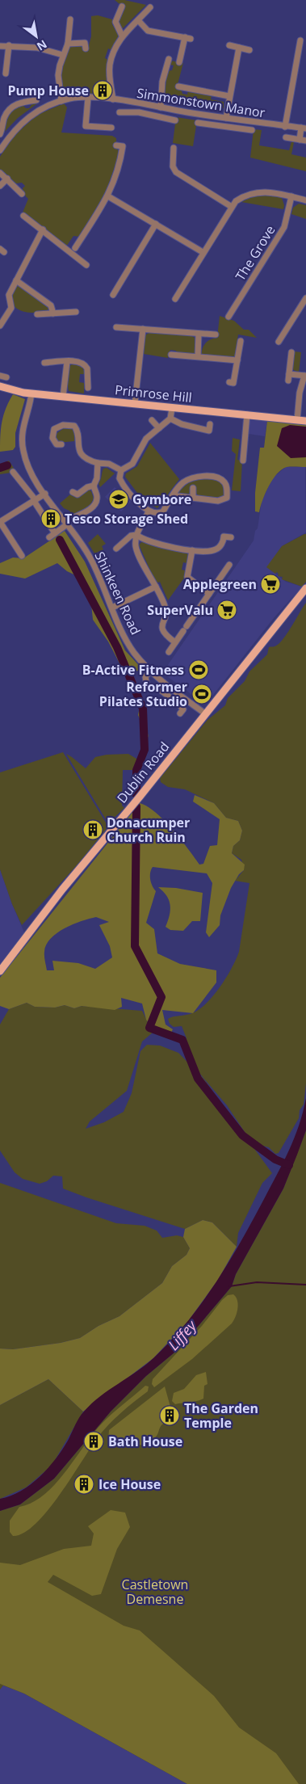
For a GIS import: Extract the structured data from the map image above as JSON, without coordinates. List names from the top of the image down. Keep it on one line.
{"streets":{"main road":["Primrose Hill","Dublin Road"],"street":["Simmonstown Manor","The Grove","Shinkeen Road"]},"crossings":[["Primrose Hill","Shinkeen Road"],["Shinkeen Road","Dublin Road"]],"water":["Liffey"],"parks":["Castletown Demesne"],"places":{"building":["Pump House","Tesco Storage Shed","Donacumper Church Ruin","The Garden Temple","Bath House","Ice House"],"school or university":["Gymbore"],"supermarket":["Applegreen","SuperValu"],"sports":["B-Active Fitness","Reformer Pilates Studio"]},"north":"bottom right"}
